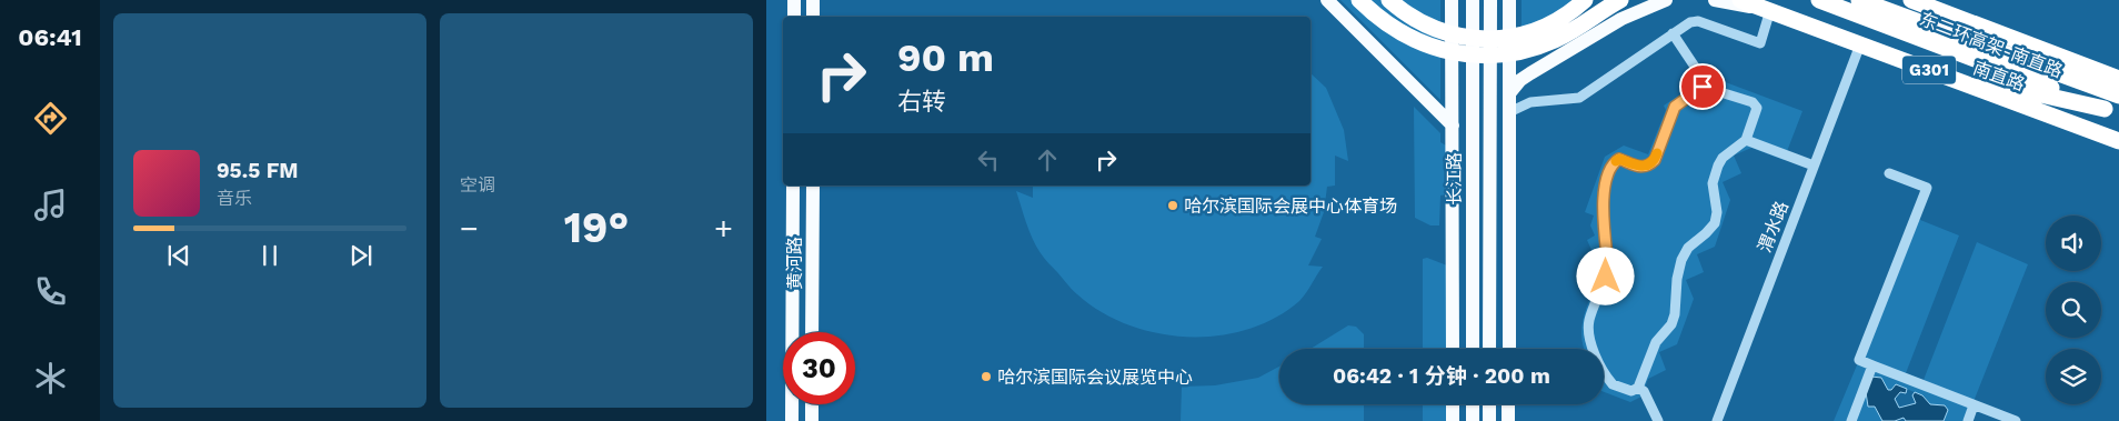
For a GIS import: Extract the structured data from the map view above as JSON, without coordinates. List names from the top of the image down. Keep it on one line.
{"streets":{"highway":["东二环高架-南直路","G301","南直路"],"main road":["长江路","黄河路"],"street":["渭水路"]},"crossings":[["南直路","渭水路"]],"places":["哈尔滨国际会展中心体育场","哈尔滨国际会议展览中心"],"page":{"tabs":"06:41","tile":"空调","turn":["90 m","右转"],"song":["95.5 FM","音乐"],"heat":["−","19°","+"],"limit":"30","trip":"06:42 · 1 分钟 · 200 m"}}
